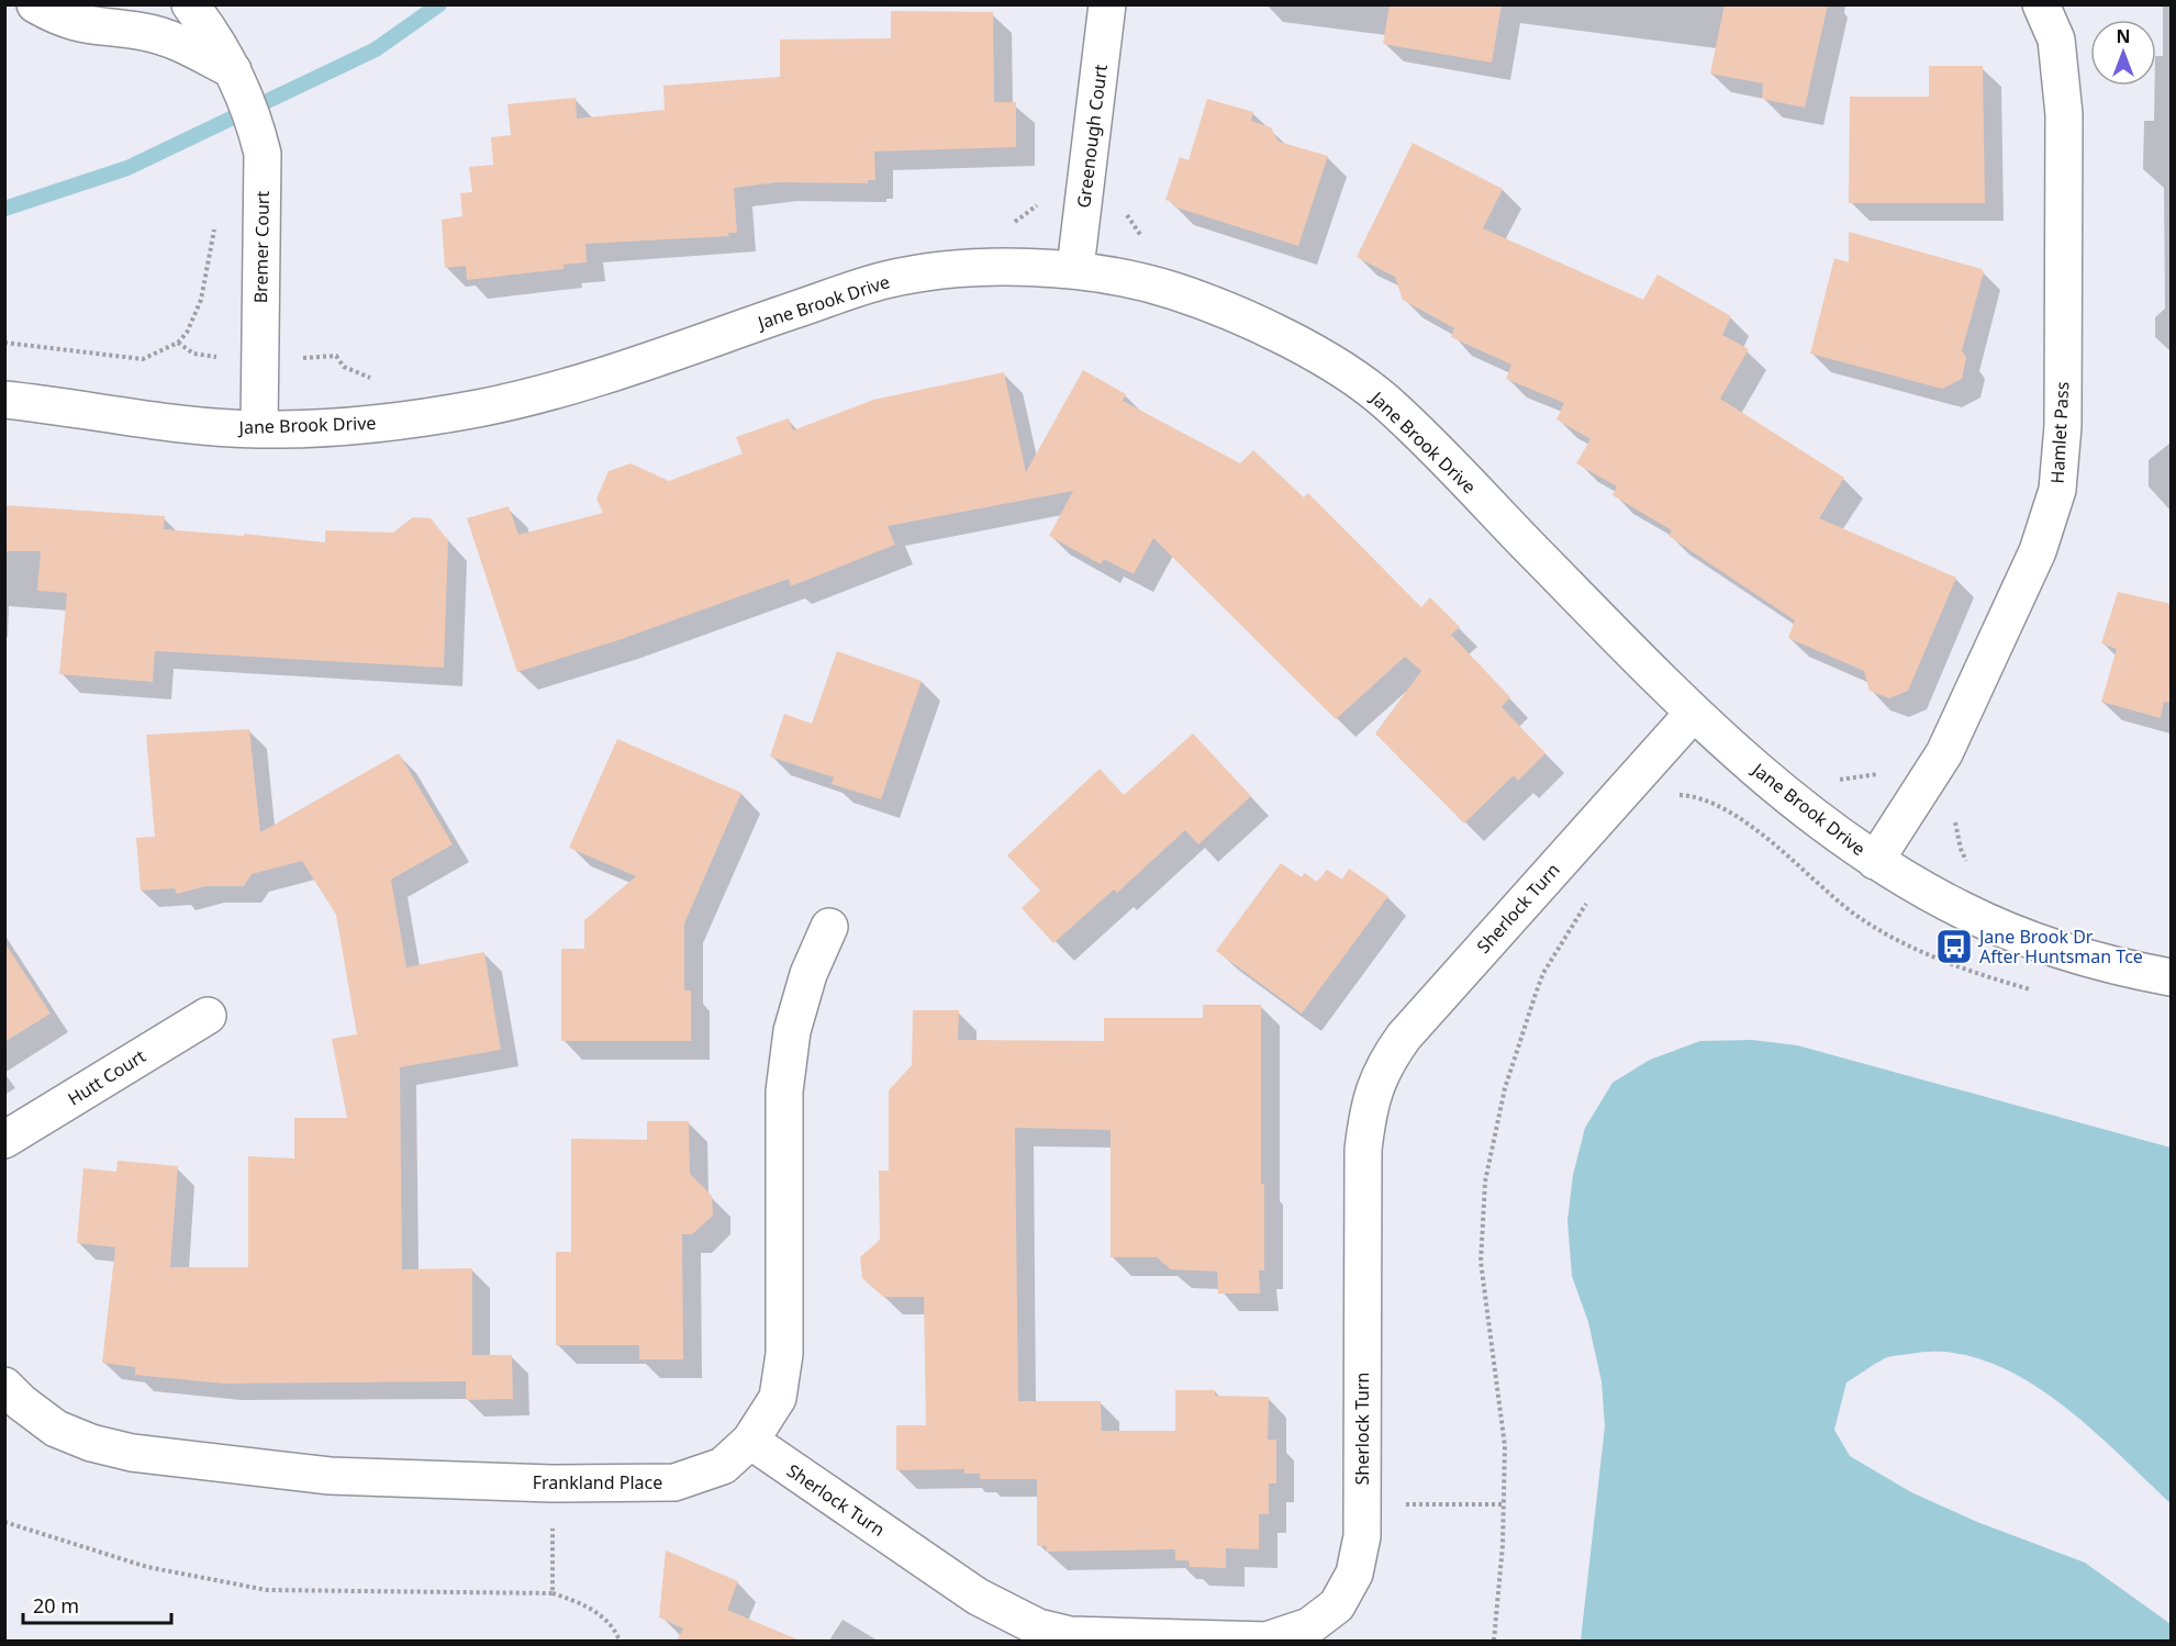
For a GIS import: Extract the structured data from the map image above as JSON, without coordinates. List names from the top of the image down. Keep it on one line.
{"streets":{"street":["Greenough Court","Bremer Court","Jane Brook Drive","Hamlet Pass","Sherlock Turn","Hutt Court","Frankland Place"]},"crossings":[["Greenough Court","Jane Brook Drive"],["Bremer Court","Jane Brook Drive"],["Jane Brook Drive","Hamlet Pass"],["Jane Brook Drive","Sherlock Turn"],["Sherlock Turn","Frankland Place"]],"places":{"bus stop":["Jane Brook Dr After Huntsman Tce"]},"scale_bar":"20 m","north":"top"}
